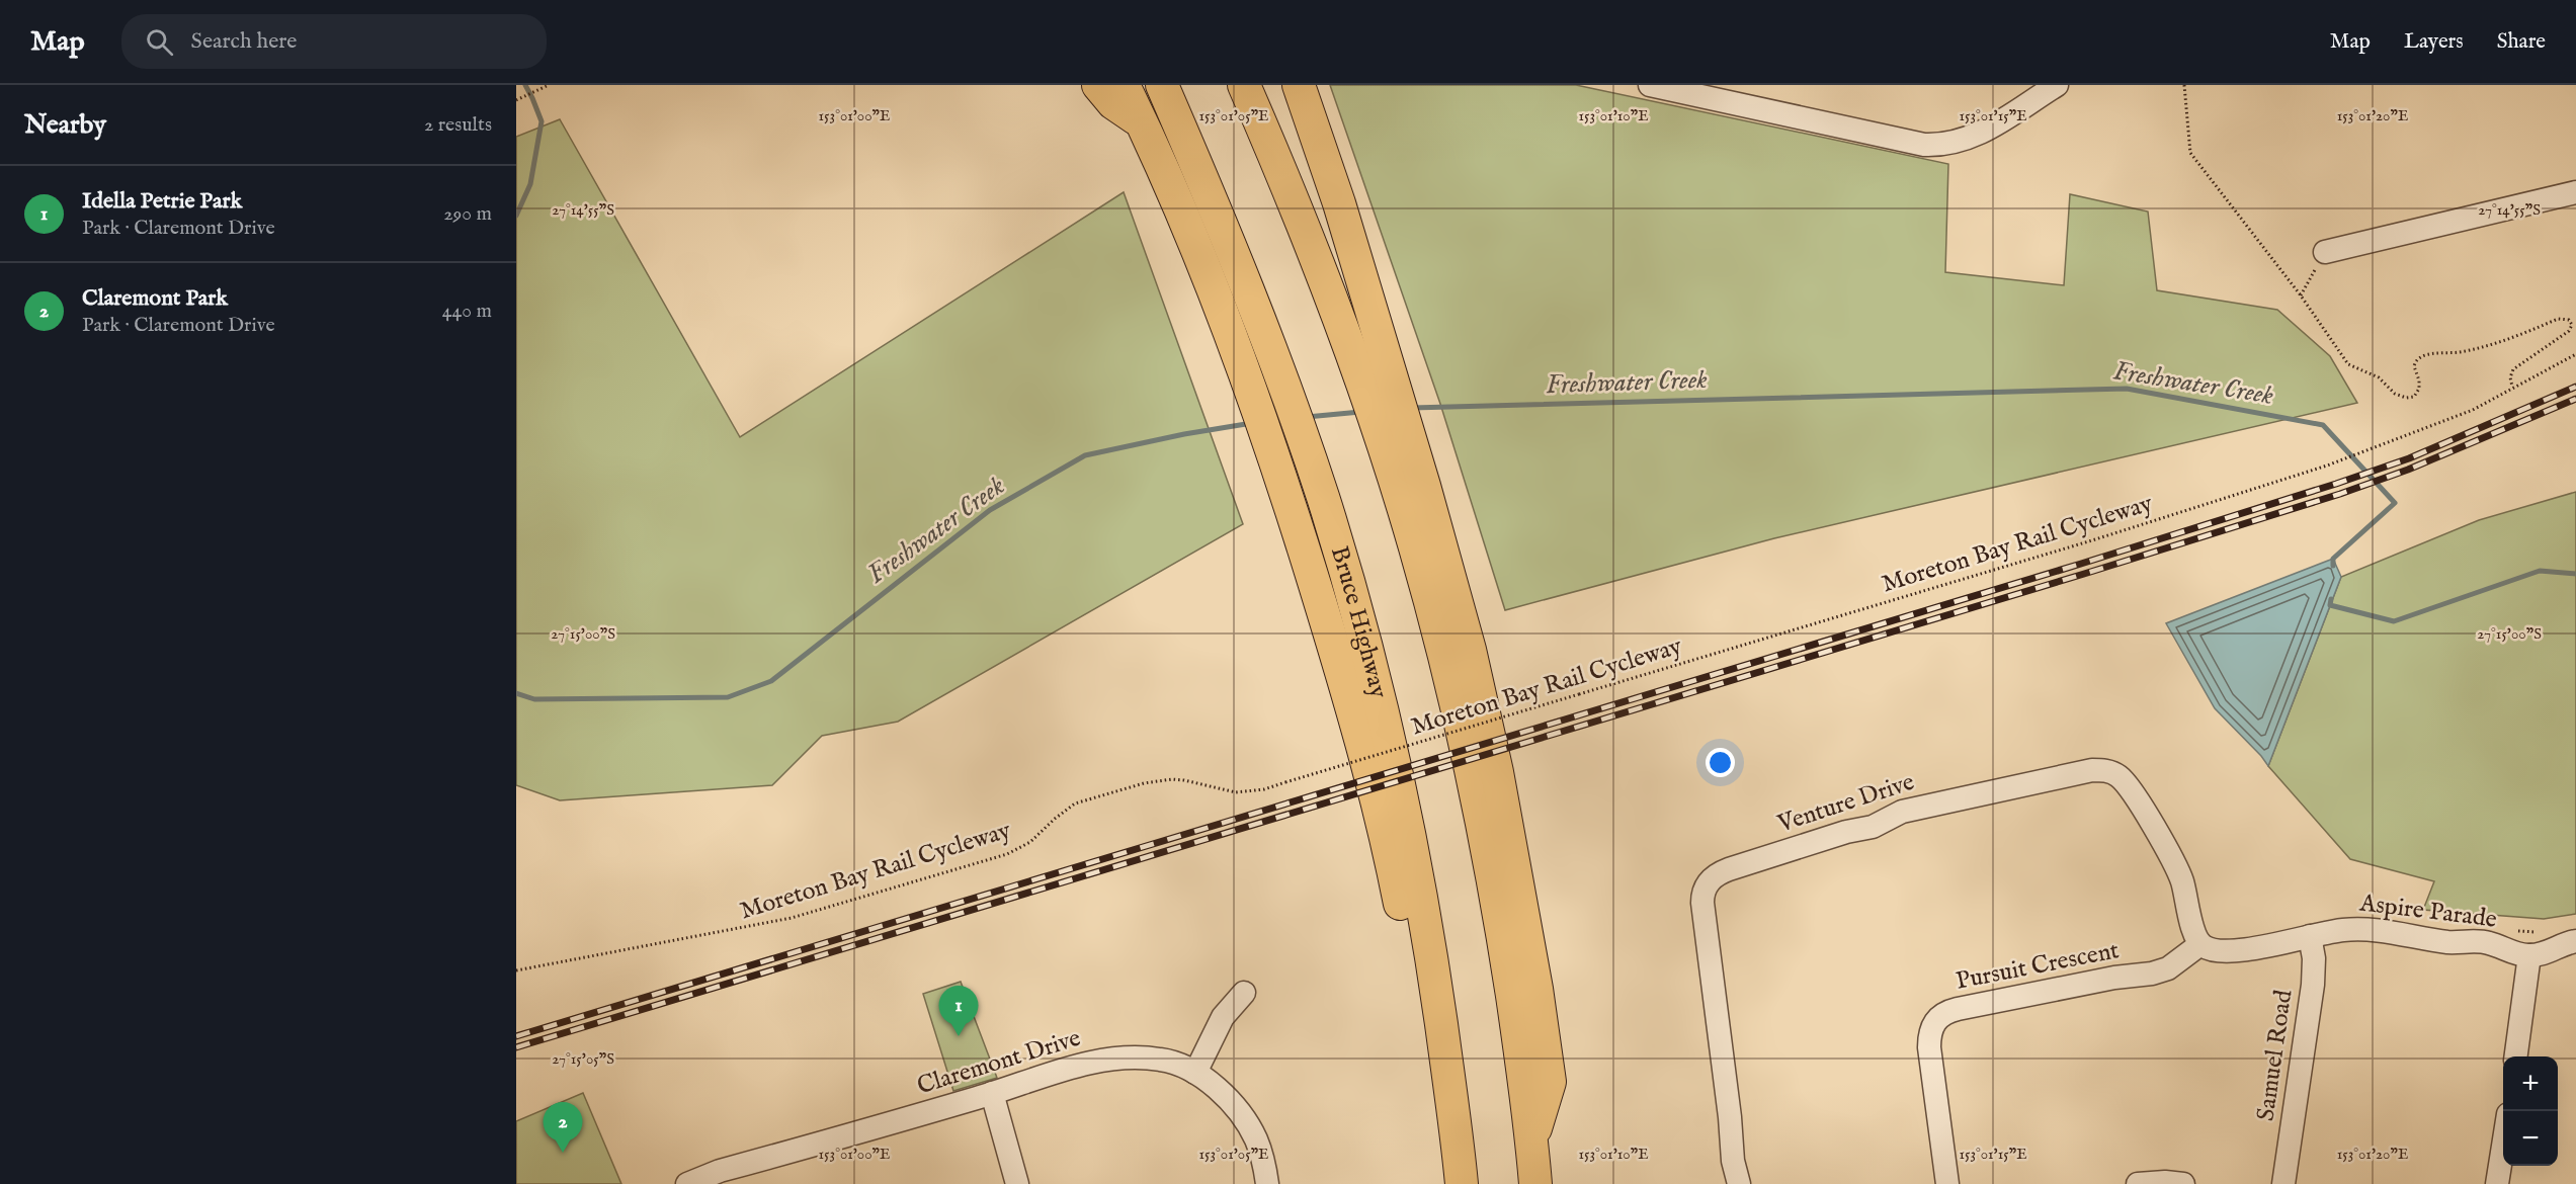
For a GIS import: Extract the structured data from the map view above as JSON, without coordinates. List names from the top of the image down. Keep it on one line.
{"streets":{"highway":["Bruce Highway"],"street":["Venture Drive","Aspire Parade","Pursuit Crescent","Samuel Road","Claremont Drive"],"path":["Moreton Bay Rail Cycleway"]},"crossings":[["Venture Drive","Aspire Parade"],["Venture Drive","Pursuit Crescent"],["Aspire Parade","Pursuit Crescent"],["Aspire Parade","Samuel Road"]],"water":["Freshwater Creek"],"page":{"header":"Map","search":"Search here","nav":["Map","Layers","Share"],"heading":["Nearby","2 results"],"list":[{"mark":"1","name":"Idella Petrie Park","note":"Park · Claremont Drive","value":"290 m"},{"mark":"2","name":"Claremont Park","note":"Park · Claremont Drive","value":"440 m"}],"pins":["1","2"],"map_buttons":["+","−"]},"coordinates":["153°01'00\"E","153°01'05\"E","153°01'10\"E","153°01'15\"E","153°01'20\"E","27°14'55\"S","27°15'00\"S","27°15'05\"S"]}
